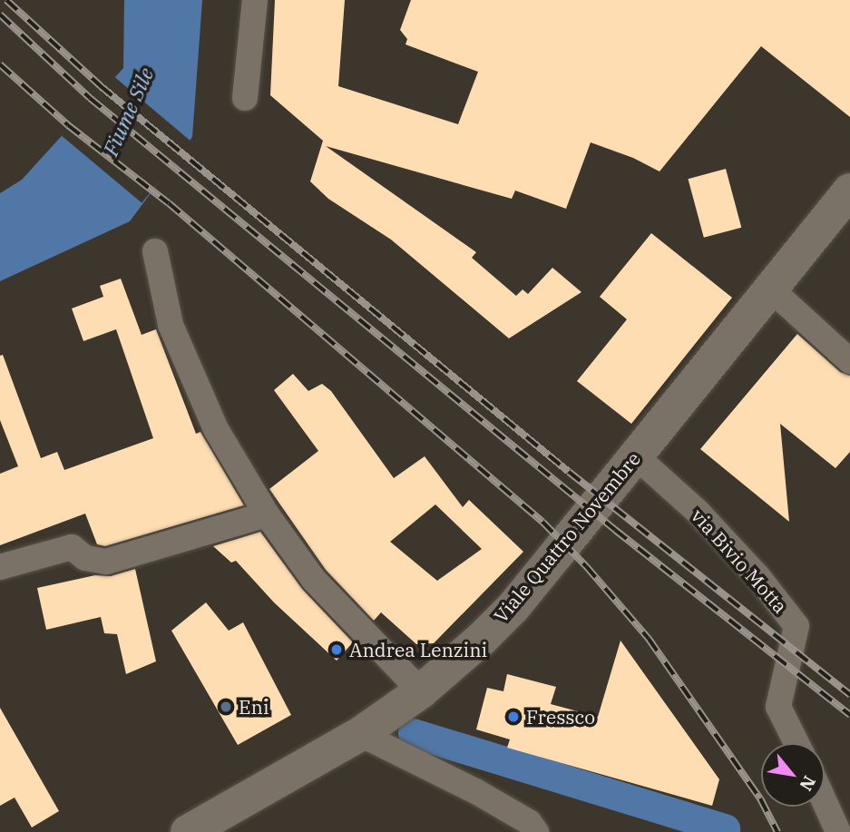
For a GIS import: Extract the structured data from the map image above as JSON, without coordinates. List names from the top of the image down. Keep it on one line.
{"streets":{"main road":["Viale Quattro Novembre"],"street":["via Bivio Motta"]},"crossings":[["Viale Quattro Novembre","via Bivio Motta"]],"water":["Fiume Sile"],"places":["Andrea Lenzini","Eni","Fressco"],"north":"bottom right"}
